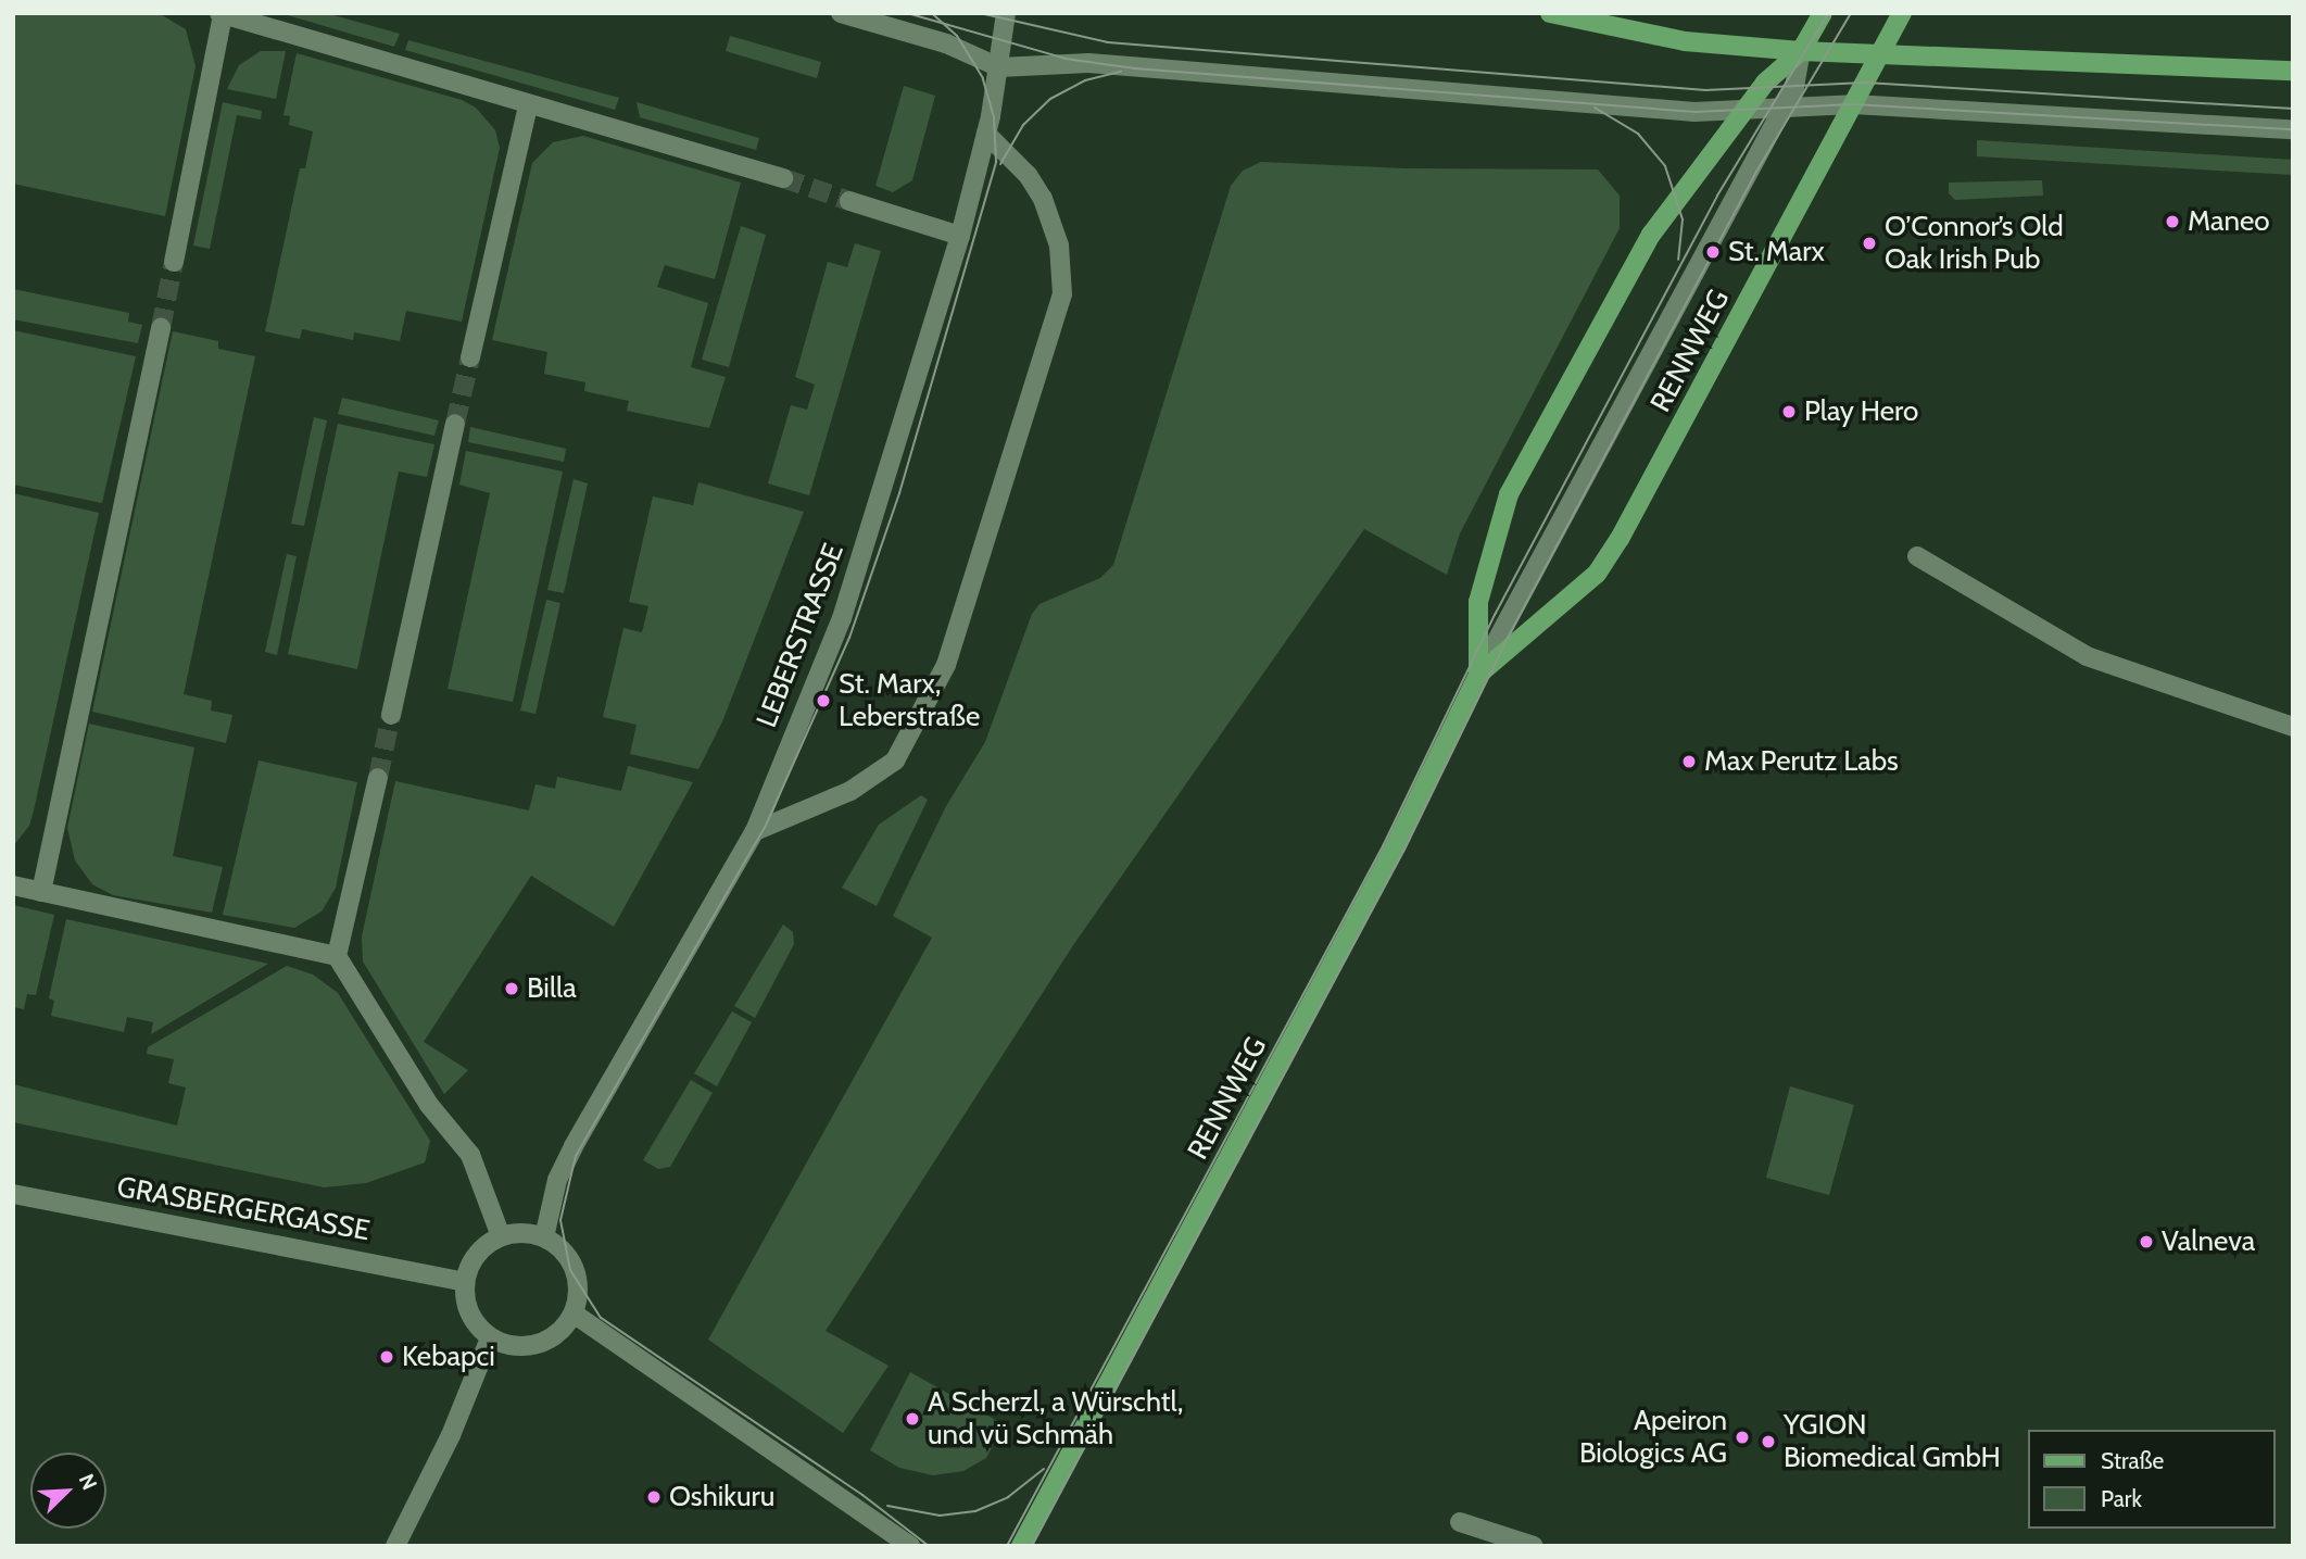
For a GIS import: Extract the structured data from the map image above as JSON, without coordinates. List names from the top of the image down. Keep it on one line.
{"streets":{"main road":["RENNWEG"],"street":["LEBERSTRASSE","GRASBERGERGASSE"]},"crossings":[["LEBERSTRASSE","GRASBERGERGASSE"]],"places":["Maneo","O’Connor’s Old Oak Irish Pub","St. Marx","Play Hero","St. Marx, Leberstraße","Max Perutz Labs","Billa","Valneva","Kebapci","A Scherzl, a Würschtl, und vü Schmäh","Apeiron Biologics AG","YGION Biomedical GmbH","Oshikuru"],"legend":["Straße","Park"],"north":"top right"}
